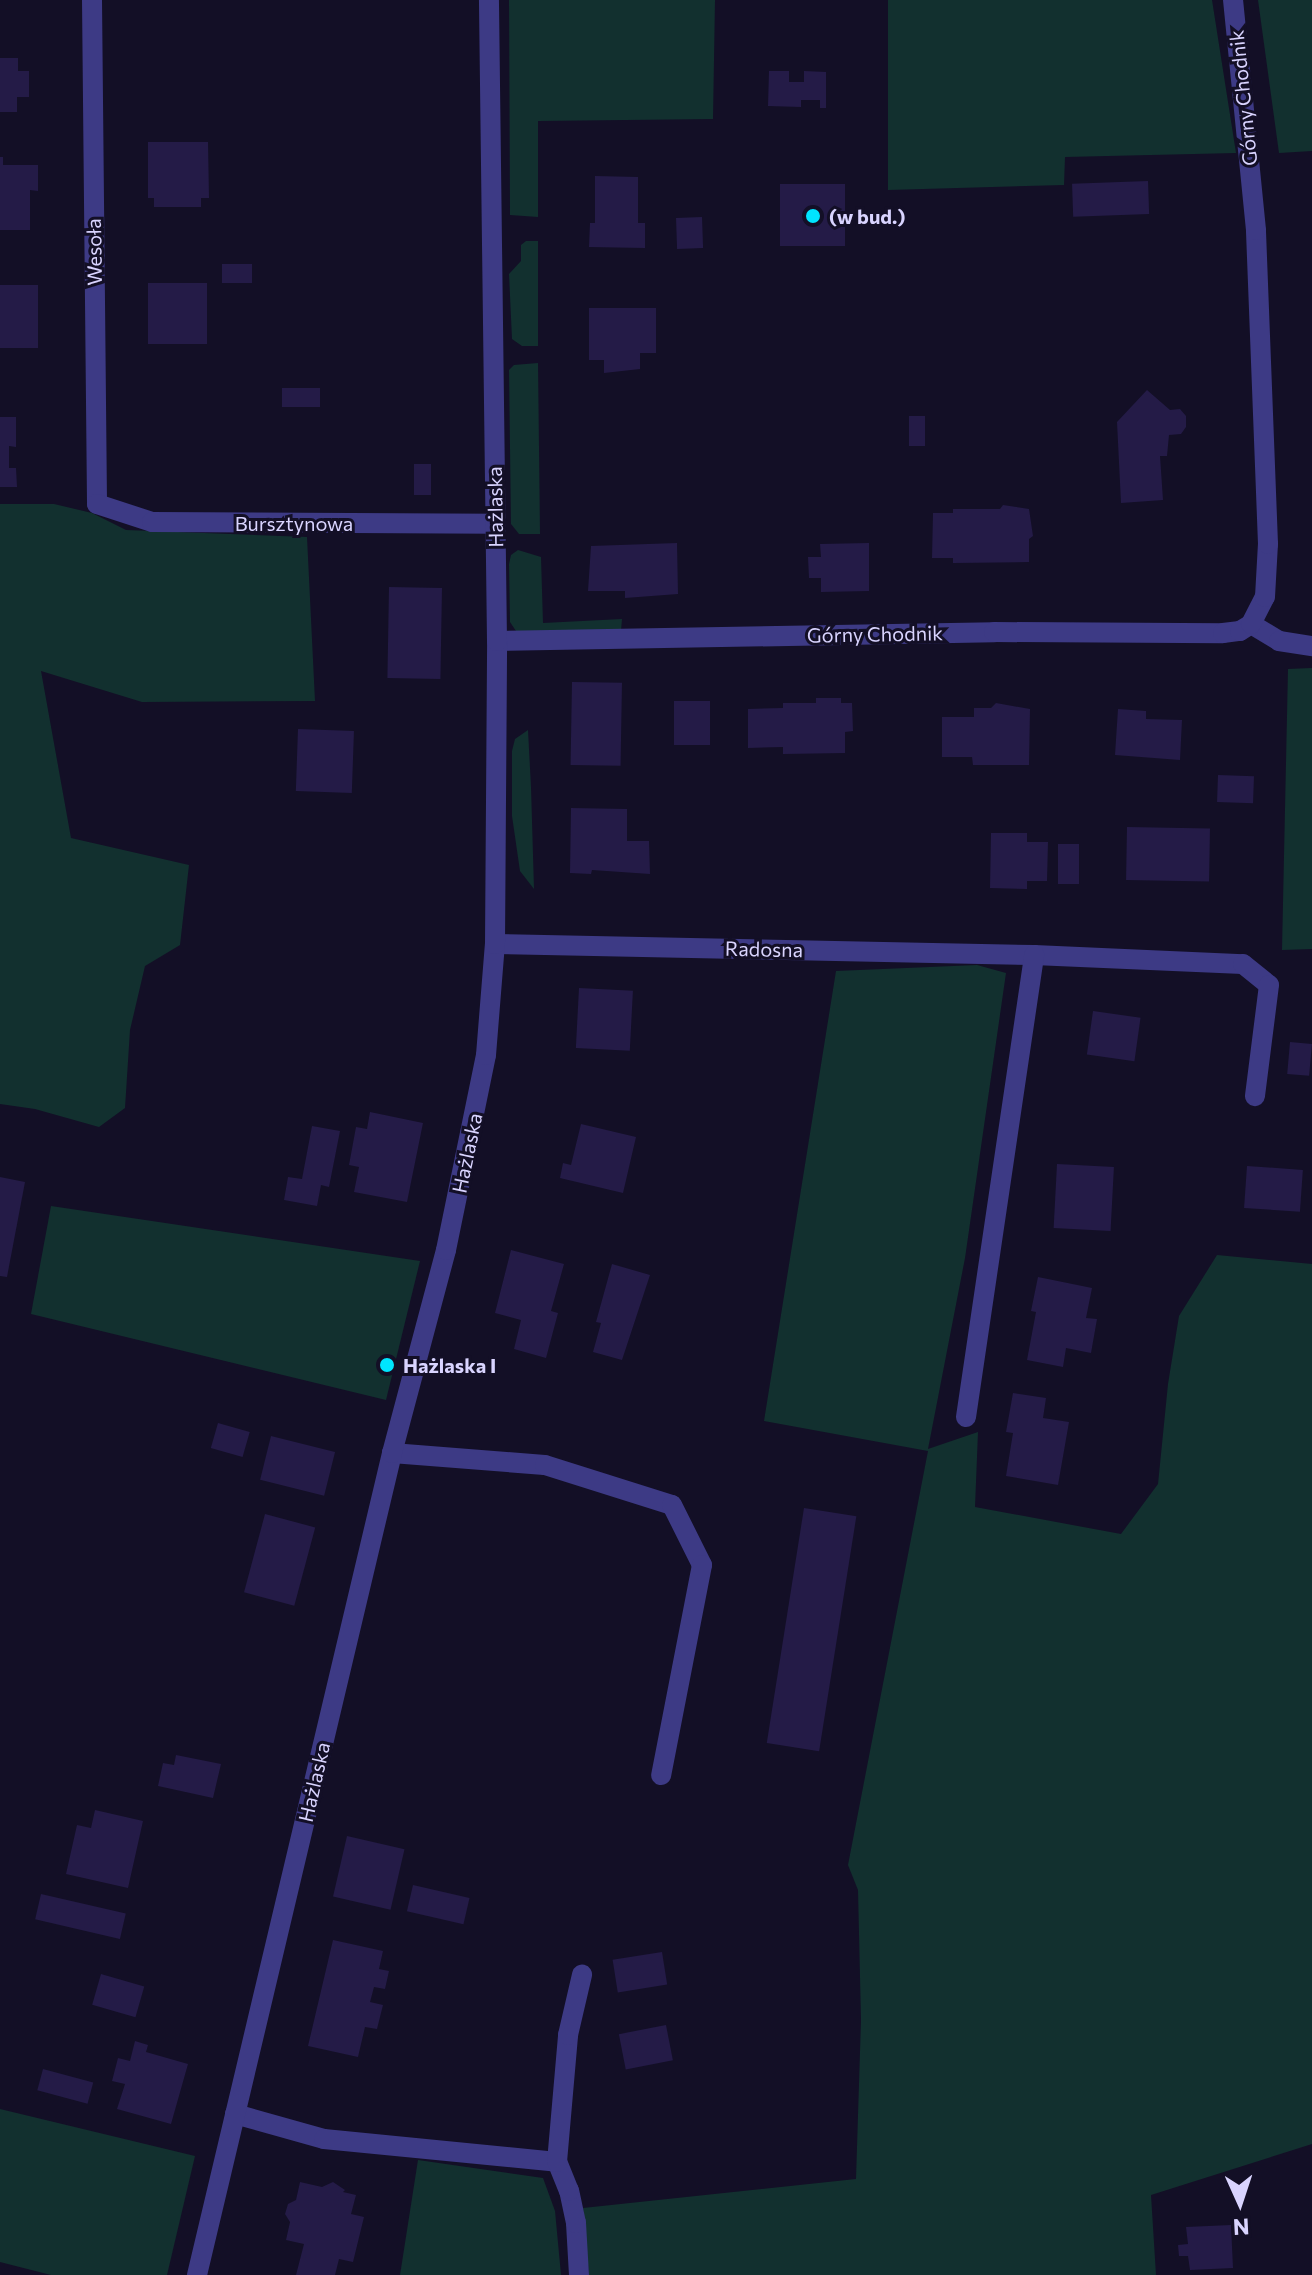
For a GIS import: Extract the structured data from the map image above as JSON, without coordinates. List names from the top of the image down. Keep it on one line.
{"streets":{"street":["Górny Chodnik","Wesoła","Hażlaska","Bursztynowa","Radosna"]},"crossings":[["Górny Chodnik","Hażlaska"],["Wesoła","Bursztynowa"],["Hażlaska","Bursztynowa"],["Hażlaska","Radosna"]],"places":["(w bud.)","Hażlaska I"],"north":"bottom"}
